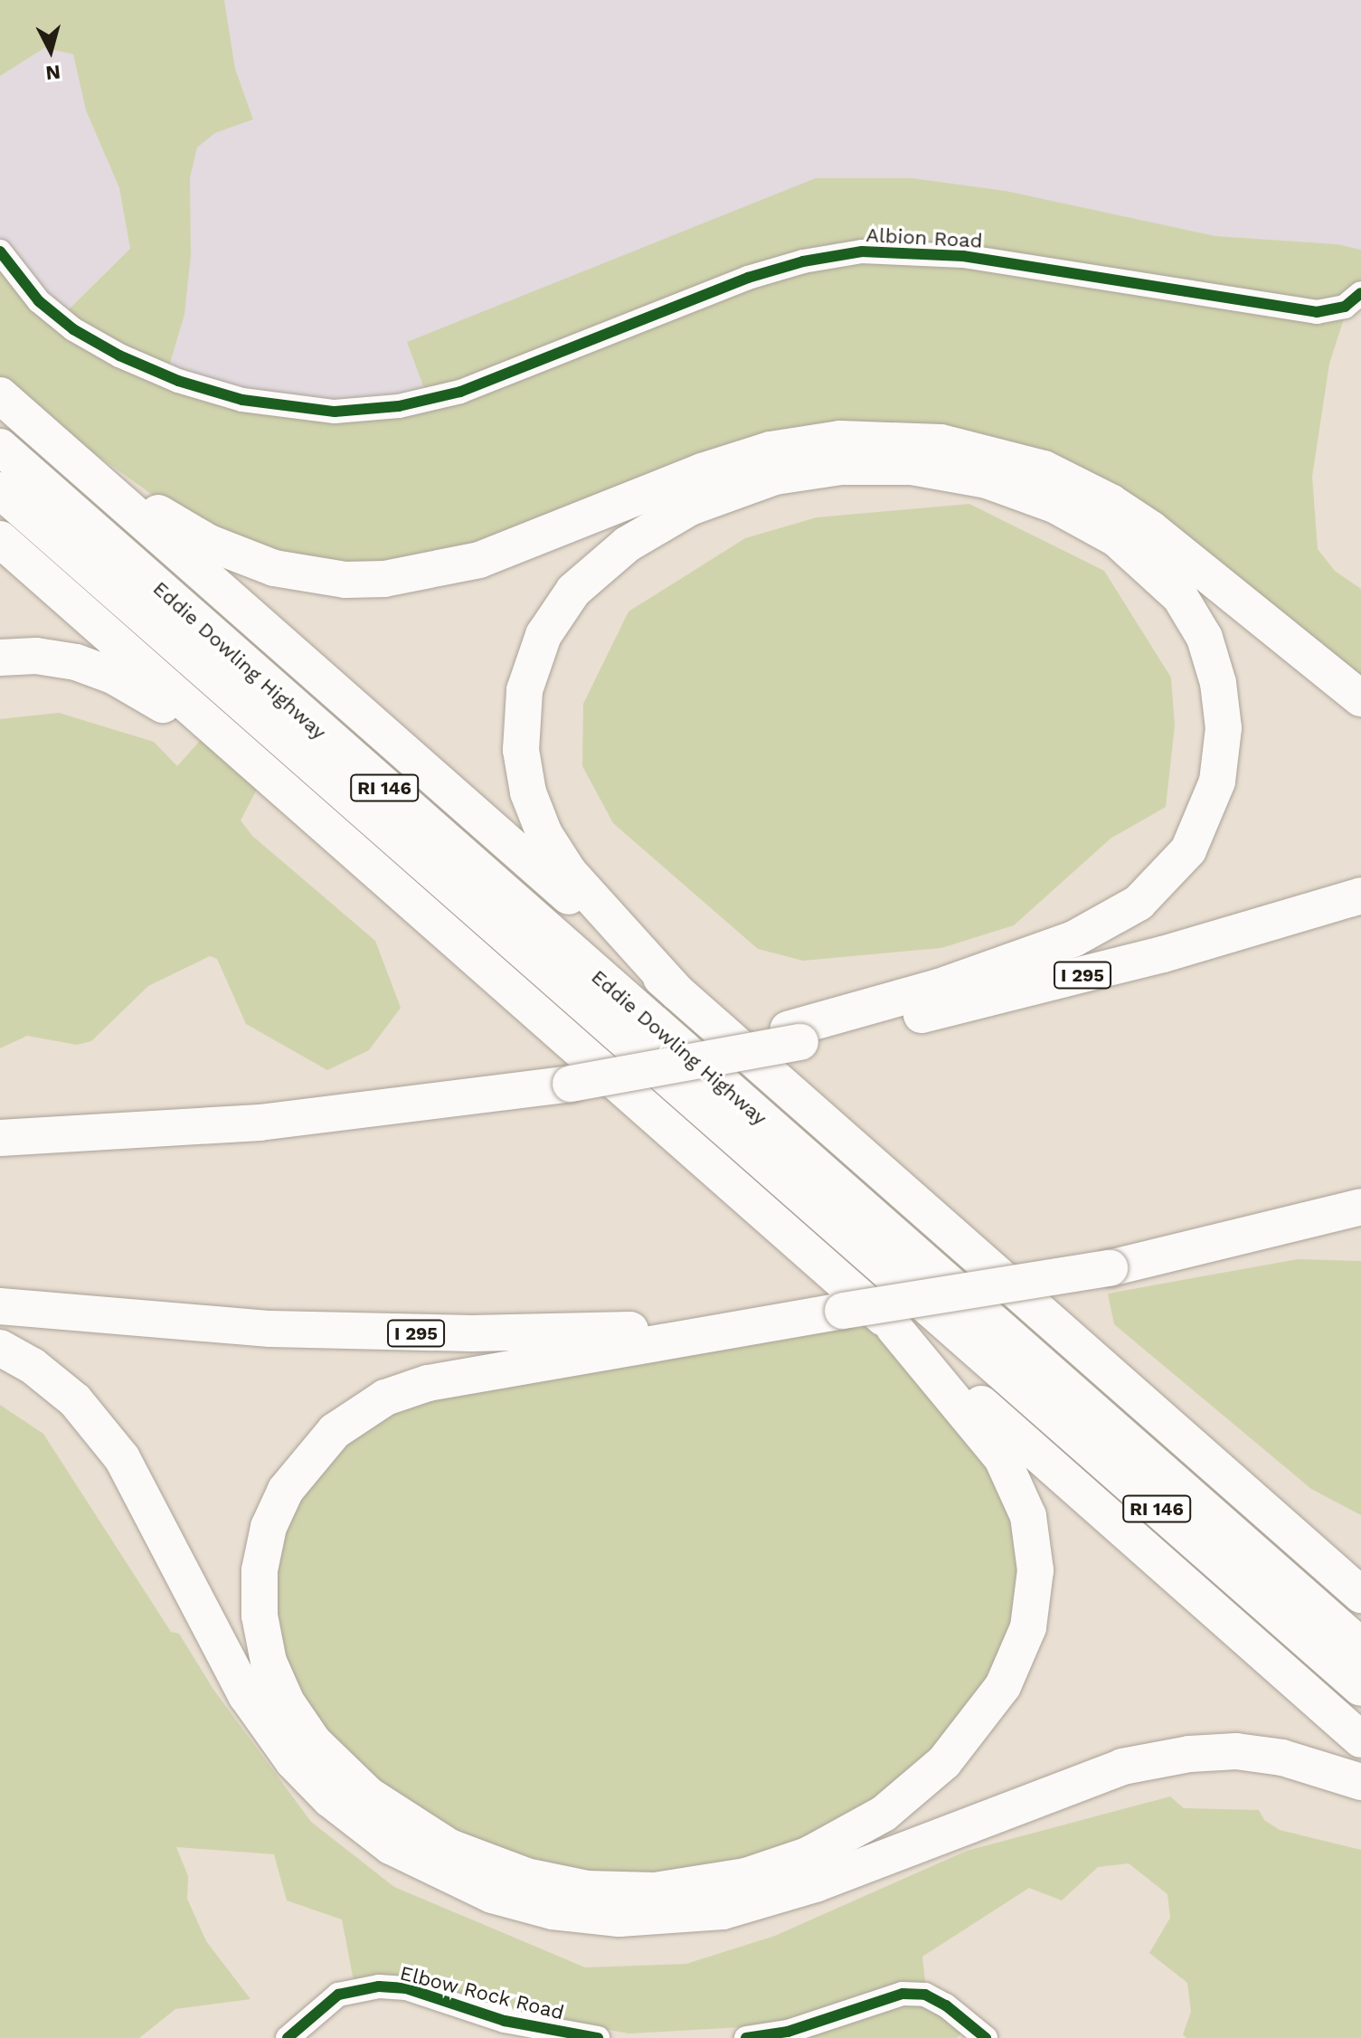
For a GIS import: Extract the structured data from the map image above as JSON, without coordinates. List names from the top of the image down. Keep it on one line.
{"streets":{"highway":["Eddie Dowling Highway","RI 146","I 295"],"street":["Albion Road","Elbow Rock Road"]},"north":"bottom"}
